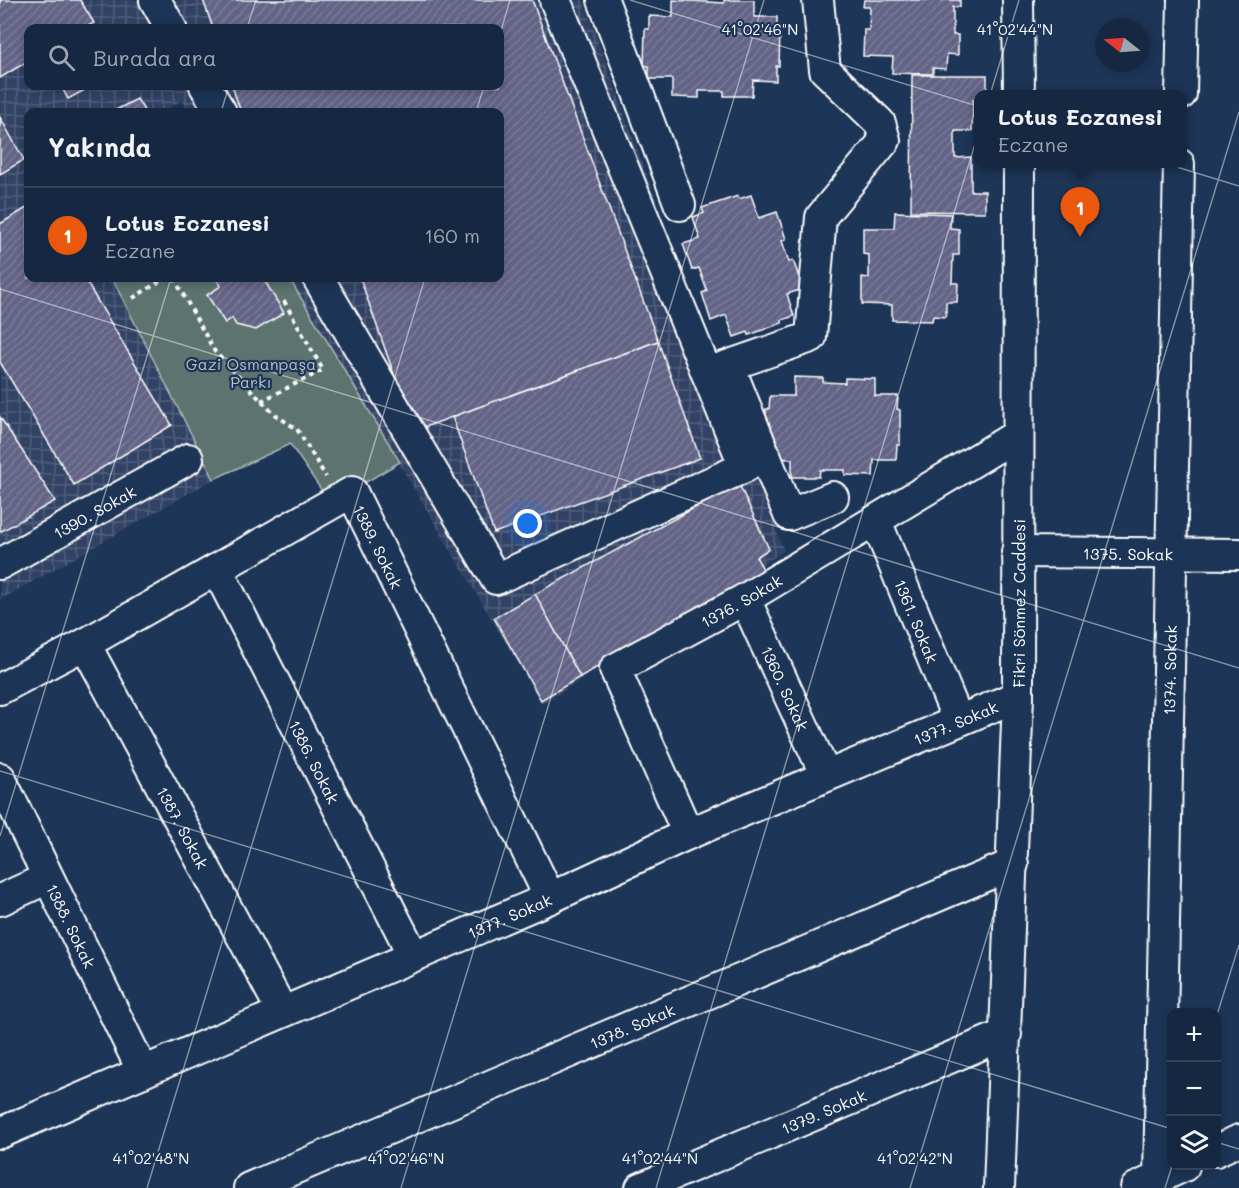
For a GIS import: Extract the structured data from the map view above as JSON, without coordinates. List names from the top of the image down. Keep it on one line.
{"streets":{"street":["1390. Sokak","1389. Sokak","1375. Sokak","1376. Sokak","Fikri Sönmez Caddesi","1361. Sokak","1374. Sokak","1360. Sokak","1377. Sokak","1386. Sokak","1387. Sokak","1388. Sokak","1378. Sokak","1379. Sokak"]},"crossings":[["1389. Sokak","1377. Sokak"],["1389. Sokak","1386. Sokak"],["1389. Sokak","1387. Sokak"],["1375. Sokak","Fikri Sönmez Caddesi"],["1375. Sokak","1374. Sokak"],["1376. Sokak","Fikri Sönmez Caddesi"],["1376. Sokak","1361. Sokak"],["1376. Sokak","1360. Sokak"],["1376. Sokak","1377. Sokak"],["Fikri Sönmez Caddesi","1377. Sokak"],["Fikri Sönmez Caddesi","1378. Sokak"],["Fikri Sönmez Caddesi","1379. Sokak"],["1361. Sokak","1377. Sokak"],["1360. Sokak","1377. Sokak"],["1377. Sokak","1386. Sokak"],["1377. Sokak","1387. Sokak"],["1377. Sokak","1388. Sokak"]],"parks":["Gazi Osmanpaşa Parkı"],"north":"left","page":{"search":"Burada ara","popup":["Lotus Eczanesi","Eczane"],"heading":"Yakında","list":[{"mark":"1","name":"Lotus Eczanesi","note":"Eczane","value":"160 m"}],"pins":"1","map_buttons":["+","−"]},"coordinates":["41°02'46\"N","41°02'44\"N","41°02'48\"N","41°02'42\"N"]}
